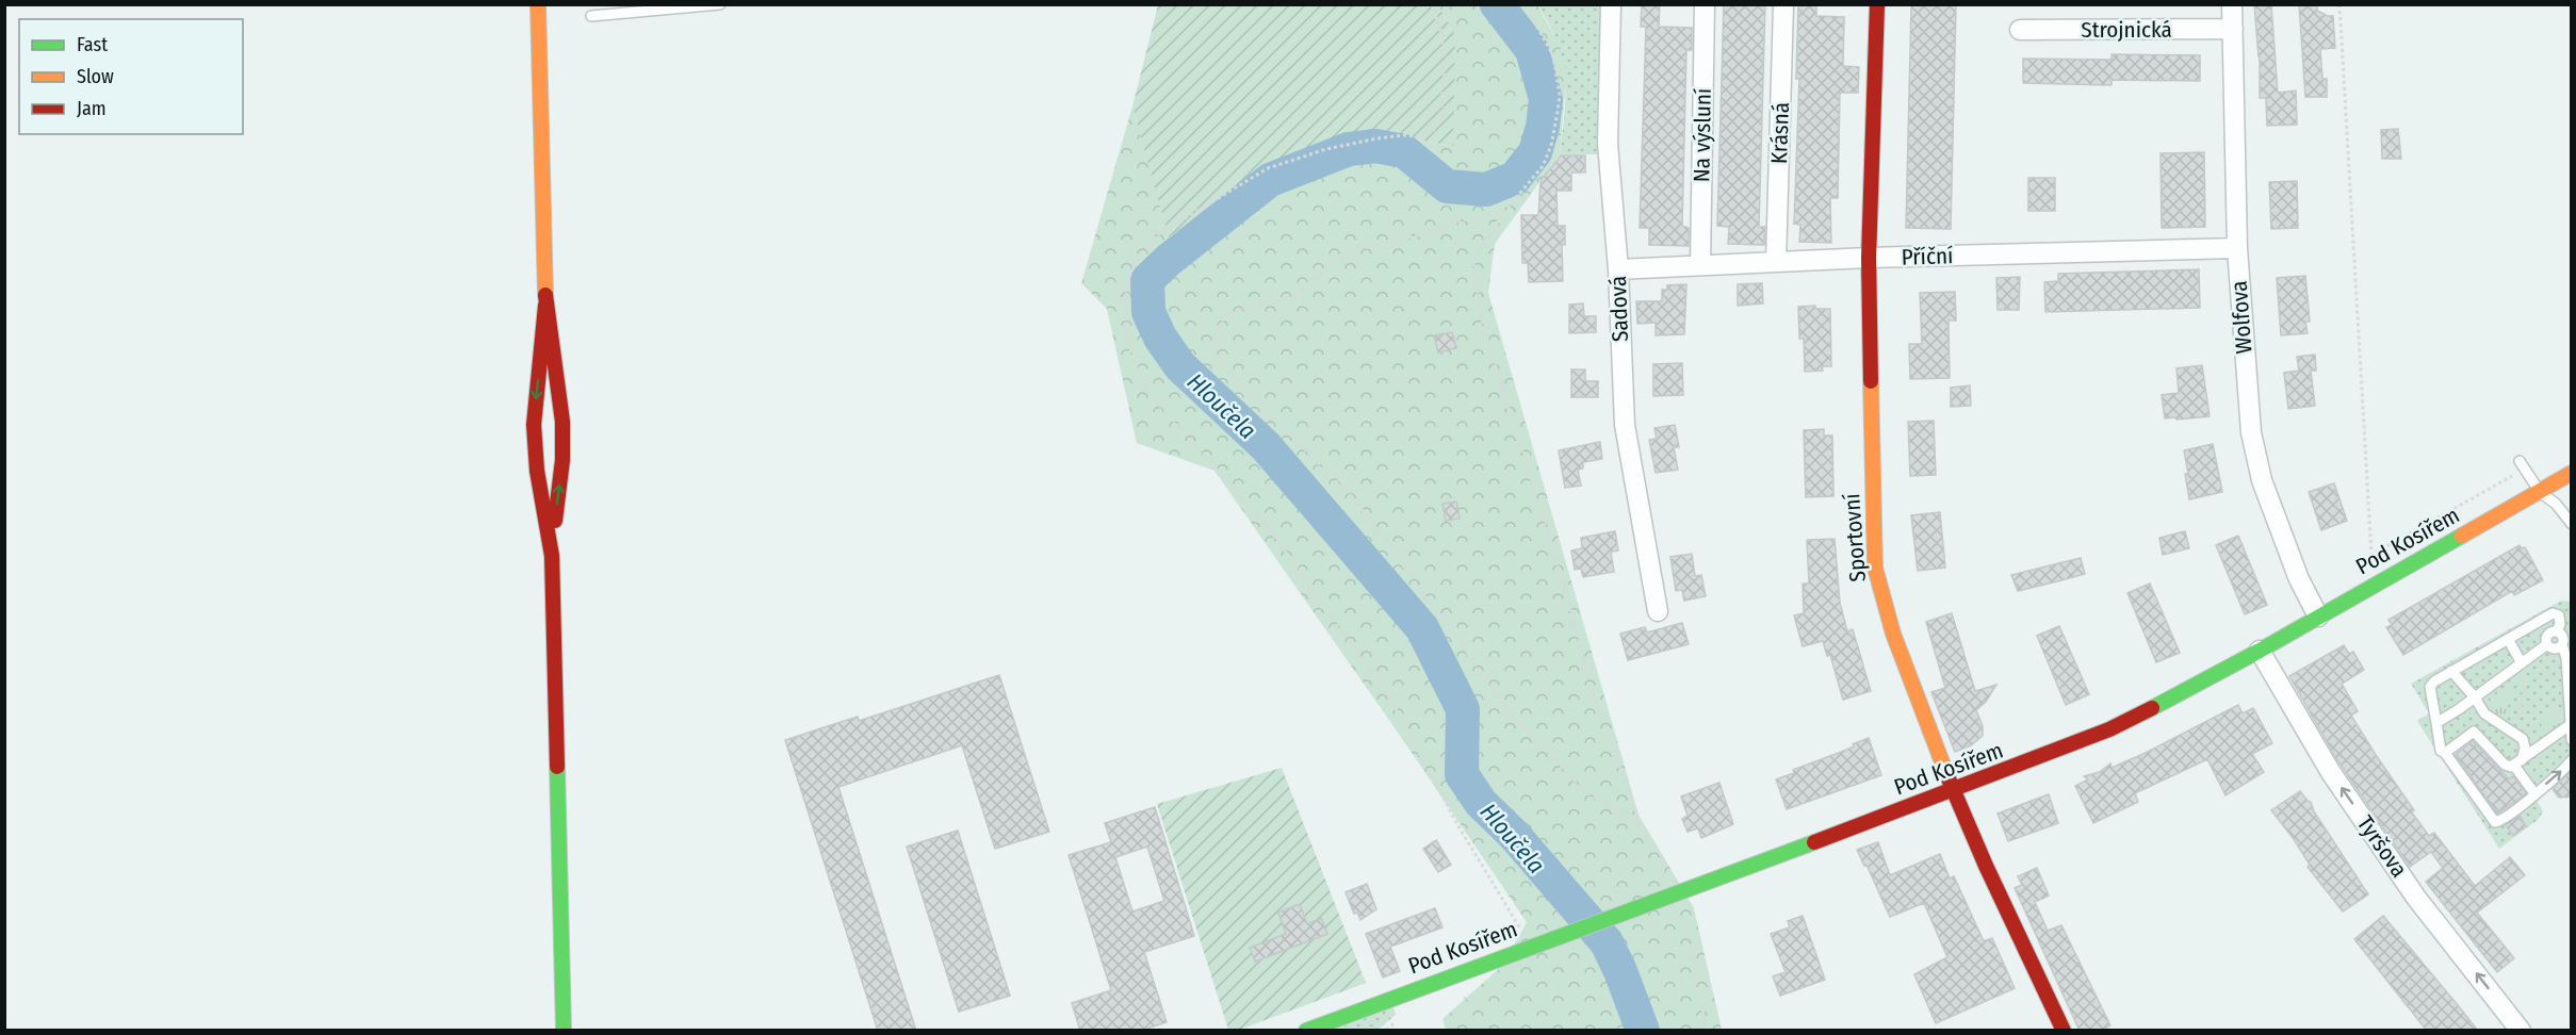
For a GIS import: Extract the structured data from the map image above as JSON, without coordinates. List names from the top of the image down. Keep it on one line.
{"streets":{"street":["Strojnická","Krásná","Na výsluní","Příční","Sadová","Wolfova","Sportovní","Pod Kosířem","Tyršova"]},"crossings":[["Strojnická","Wolfova"],["Krásná","Příční"],["Na výsluní","Příční"],["Příční","Sadová"],["Příční","Wolfova"],["Příční","Sportovní"],["Wolfova","Pod Kosířem"],["Sportovní","Pod Kosířem"],["Pod Kosířem","Tyršova"]],"one_way":["Tyršova"],"water":["Hloučela"],"legend":["Fast","Slow","Jam"]}
